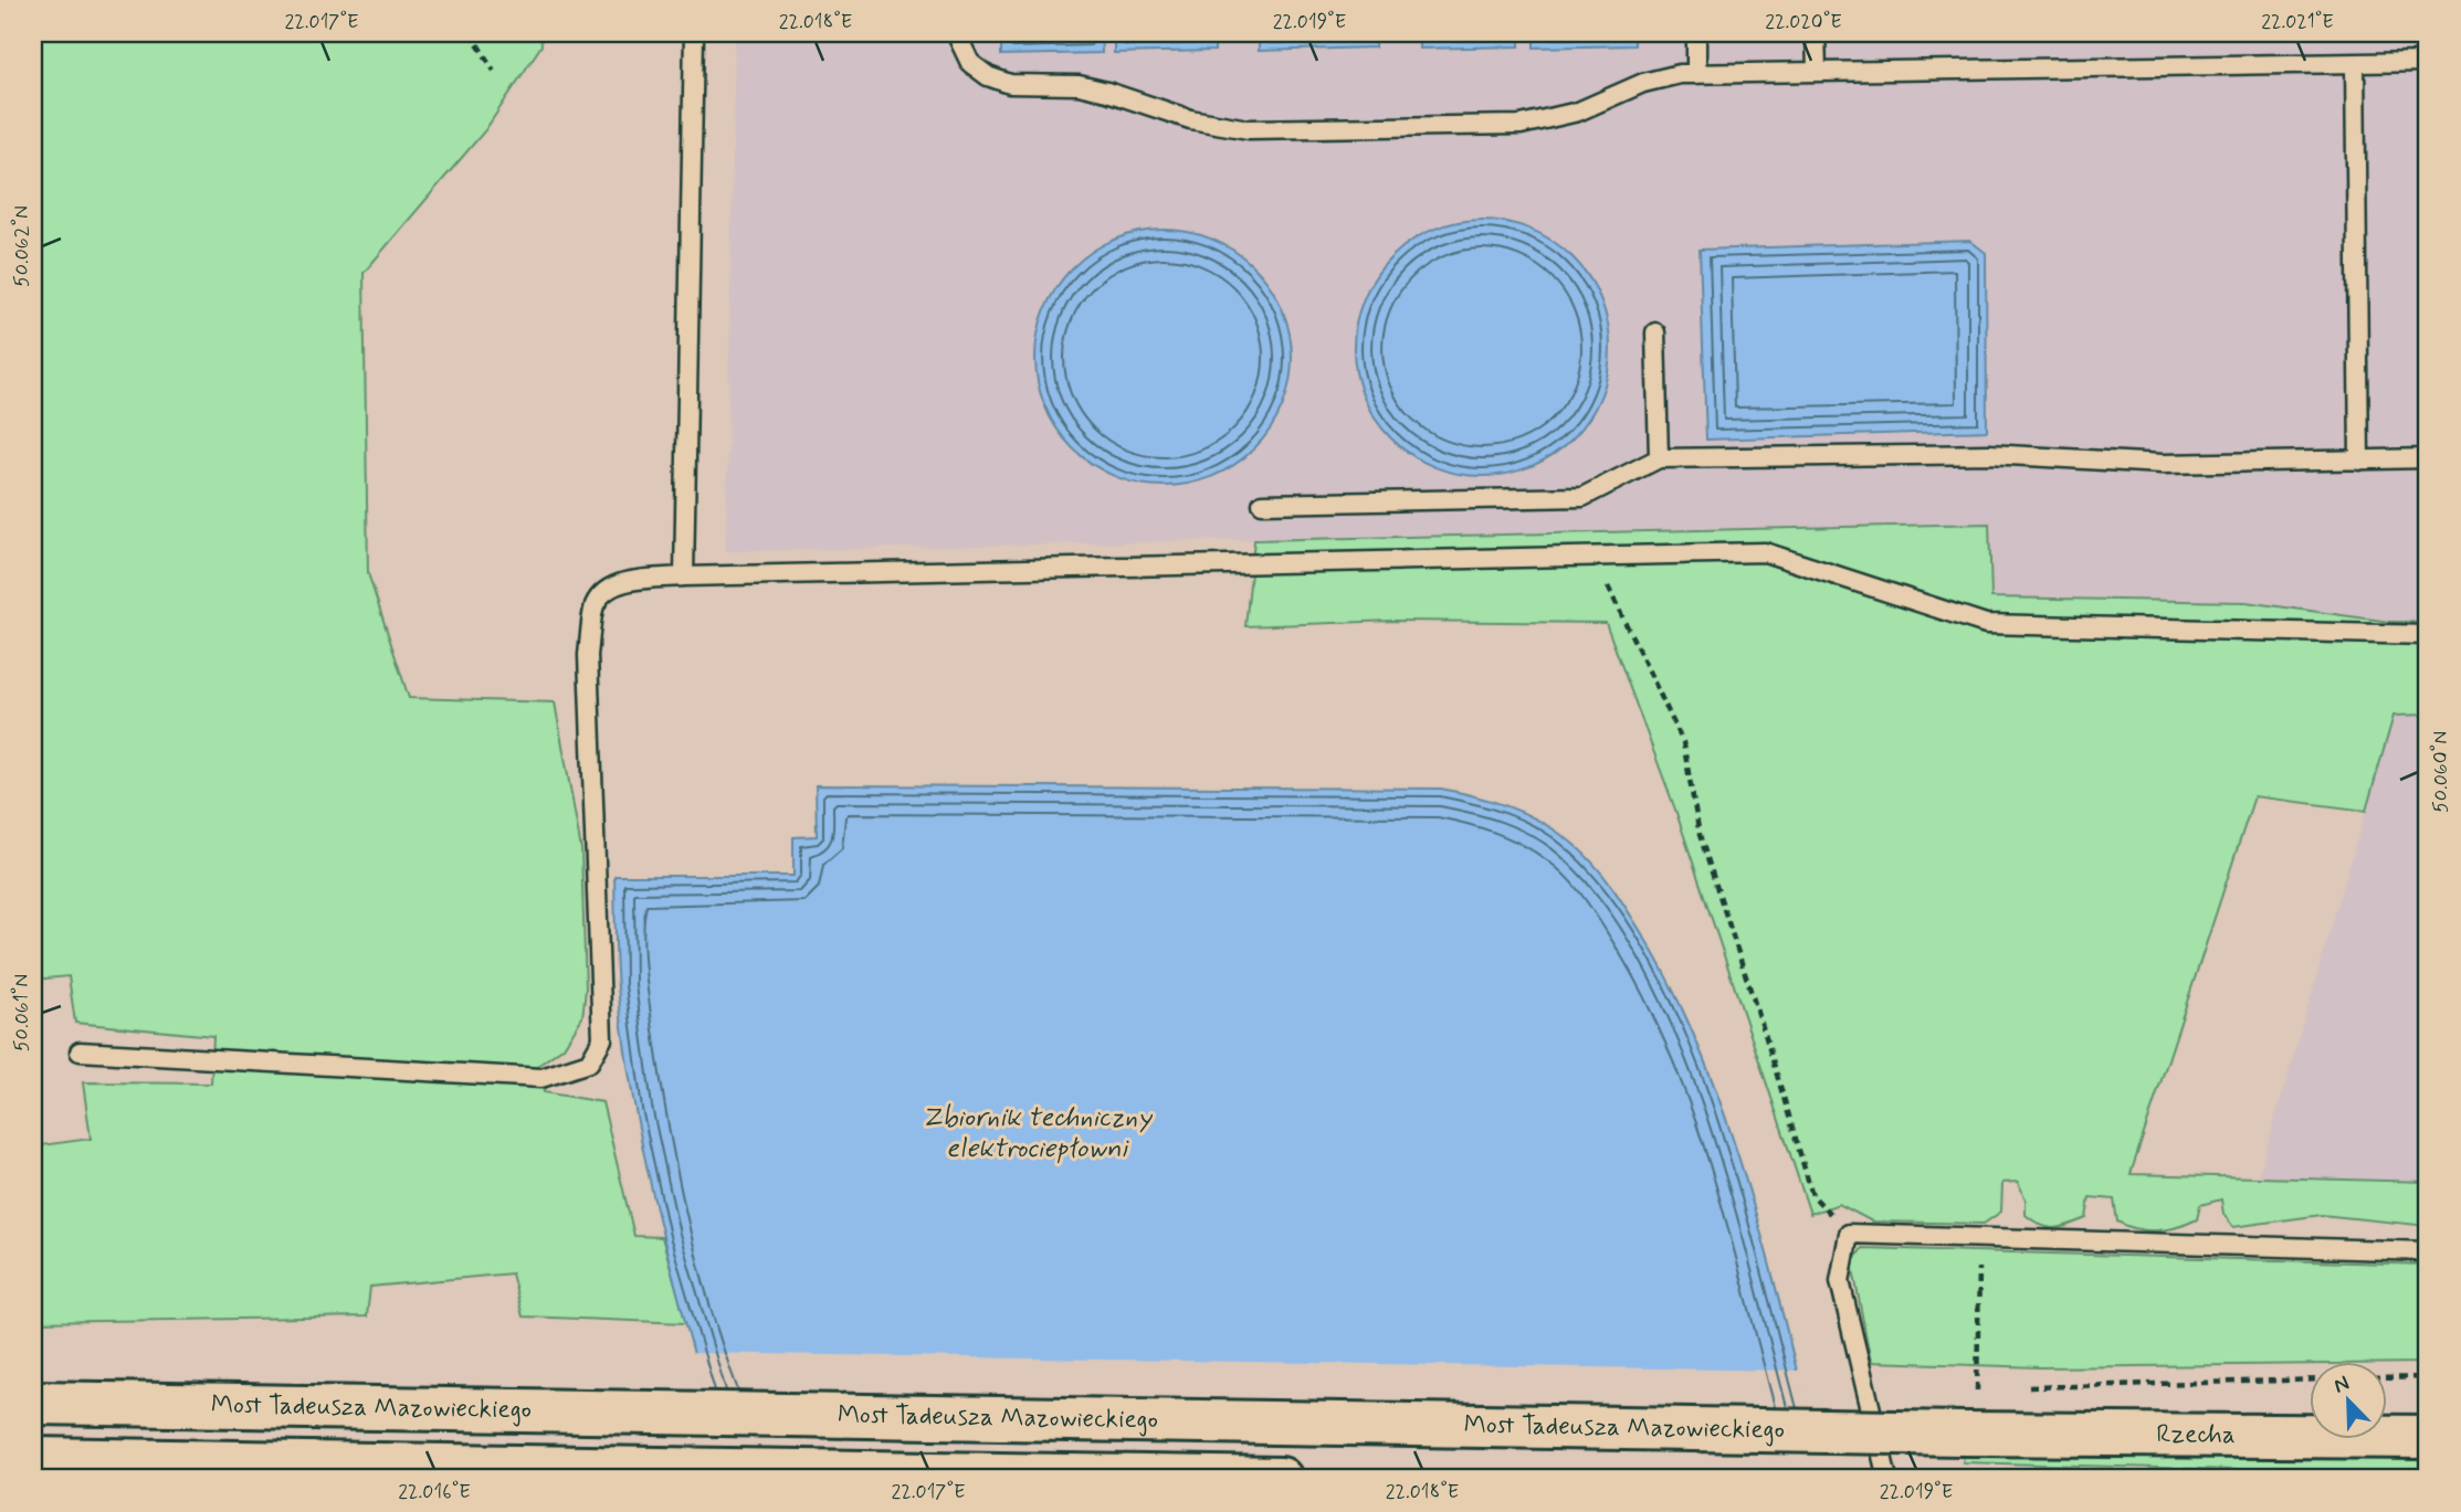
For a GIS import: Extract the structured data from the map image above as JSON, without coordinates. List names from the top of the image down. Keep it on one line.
{"streets":{"main road":["Most Tadeusza Mazowieckiego","Rzecha"]},"crossings":[["Most Tadeusza Mazowieckiego","Rzecha"]],"water":["Zbiornik techniczny elektrociepłowni"],"north":"top left","coordinates":["22.017°E","22.018°E","22.019°E","22.020°E","22.021°E","50.062°N","50.060°N","50.061°N","22.016°E"]}
